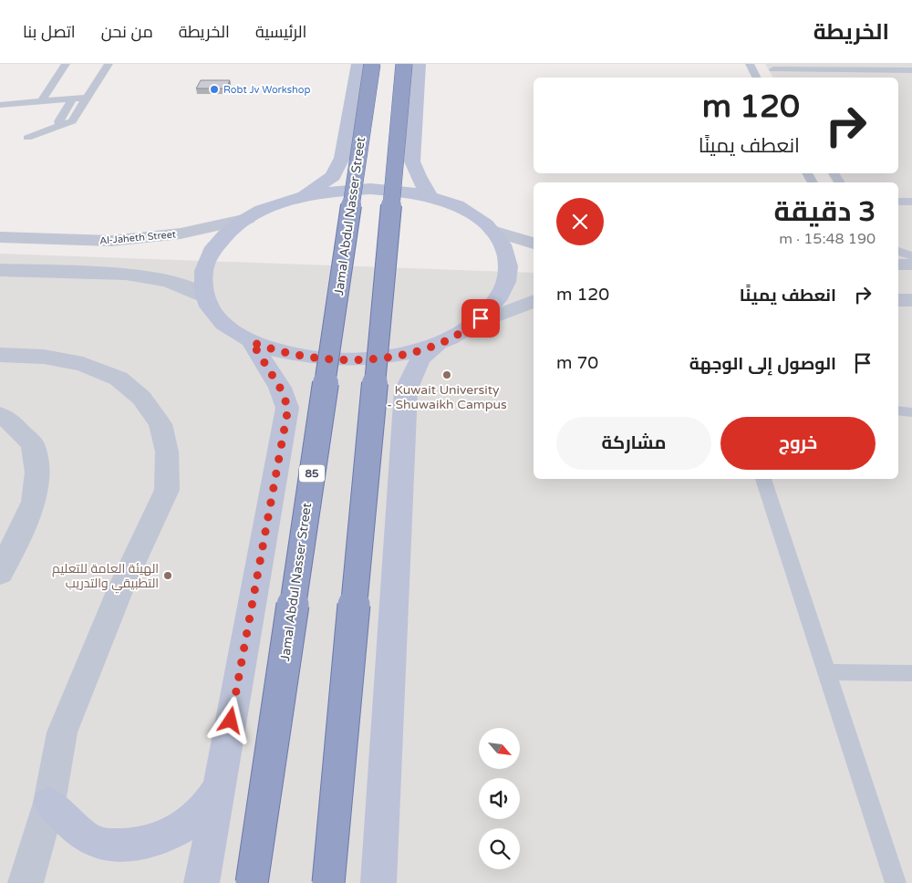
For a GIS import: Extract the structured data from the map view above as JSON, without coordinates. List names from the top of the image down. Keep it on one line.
{"streets":{"highway":["Jamal Abdul Nasser Street","85"],"street":["Al-Jaheth Street"]},"places":["Robt Jv Workshop","Kuwait University - Shuwaikh Campus","الهيئة العامة للتعليم التطبيقي والتدريب"],"north":"bottom right","page":{"header":"الخريطة","nav":["الرئيسية","الخريطة","من نحن","اتصل بنا"],"turn":["120 m","انعطف يمينًا"],"heading":["3 دقيقة","190 m · 15:48"],"list":[{"name":"انعطف يمينًا","value":"120 m"},{"name":"الوصول إلى الوجهة","value":"70 m"}],"buttons":["خروج","مشاركة"]}}
